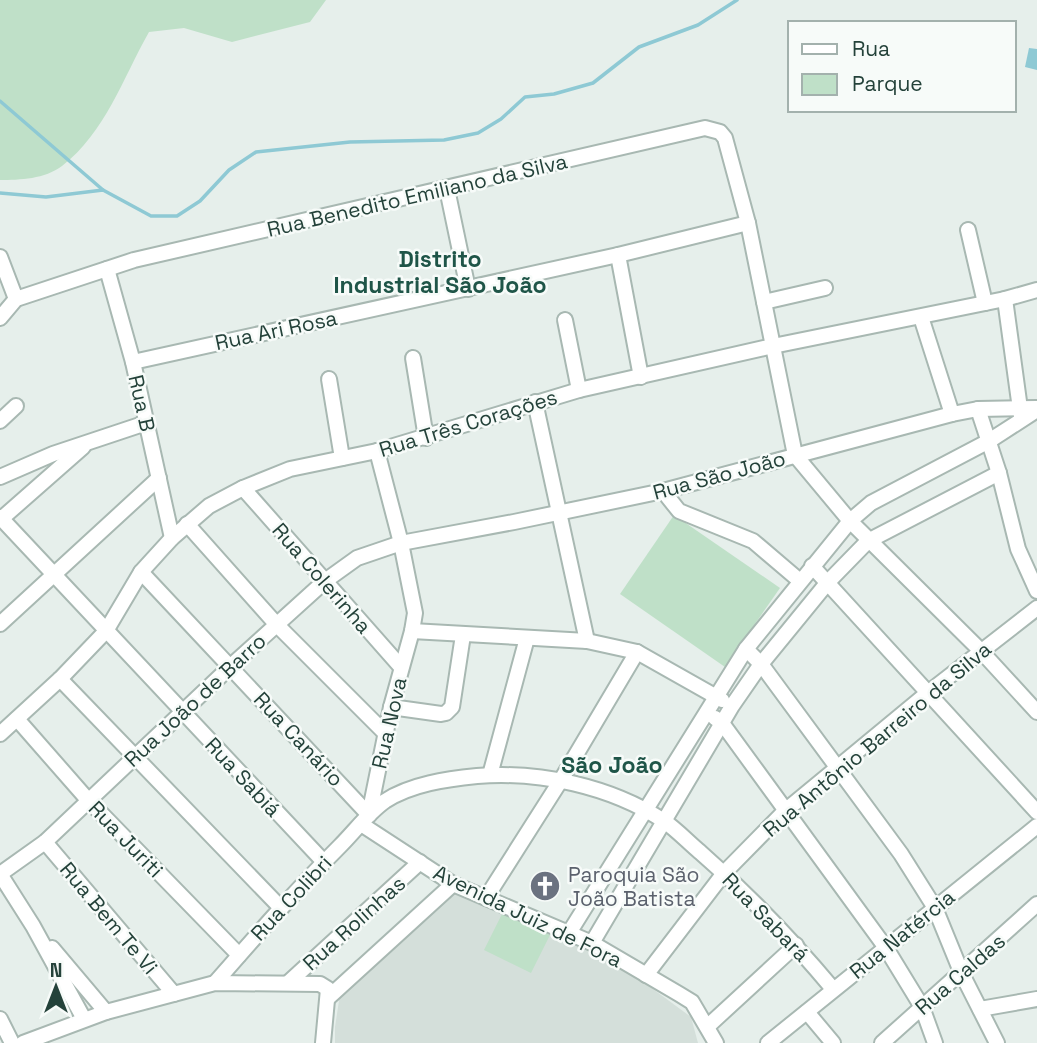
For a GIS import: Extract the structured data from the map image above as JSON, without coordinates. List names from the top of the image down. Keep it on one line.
{"streets":{"street":["Rua Benedito Emiliano da Silva","Rua Ari Rosa","Rua B","Rua Três Corações","Rua São João","Rua Colerinha","Rua João de Barro","Rua Nova","Rua Canário","Rua Antônio Barreiro da Silva","Rua Sabiá","Rua Juriti","Rua Colibri","Avenida Juiz de Fora","Rua Sabará","Rua Bem Te Vi","Rua Rolinhas","Rua Natércia","Rua Caldas"]},"crossings":[["Rua Benedito Emiliano da Silva","Rua Ari Rosa"],["Rua Benedito Emiliano da Silva","Rua B"],["Rua Ari Rosa","Rua B"],["Rua B","Rua Três Corações"],["Rua Três Corações","Rua Colerinha"],["Rua Três Corações","Rua Nova"],["Rua Três Corações","Rua Canário"],["Rua Três Corações","Rua Sabiá"],["Rua Três Corações","Rua Juriti"],["Rua São João","Rua João de Barro"],["Rua São João","Rua Nova"],["Rua Colerinha","Rua João de Barro"],["Rua Colerinha","Rua Nova"],["Rua João de Barro","Rua Nova"],["Rua João de Barro","Rua Canário"],["Rua João de Barro","Rua Sabiá"],["Rua João de Barro","Rua Juriti"],["Rua João de Barro","Rua Bem Te Vi"],["Rua Nova","Rua Canário"],["Rua Nova","Rua Colibri"],["Rua Nova","Avenida Juiz de Fora"],["Rua Canário","Rua Colibri"],["Rua Canário","Avenida Juiz de Fora"],["Rua Antônio Barreiro da Silva","Avenida Juiz de Fora"],["Rua Antônio Barreiro da Silva","Rua Sabará"],["Rua Sabiá","Rua Colibri"],["Rua Juriti","Rua Colibri"],["Rua Colibri","Avenida Juiz de Fora"],["Rua Colibri","Rua Sabará"],["Avenida Juiz de Fora","Rua Rolinhas"],["Rua Sabará","Rua Natércia"]],"districts":["Distrito Industrial São João","São João"],"places":{"church":["Paroquia São João Batista"]},"legend":["Rua","Parque"],"north":"top"}
